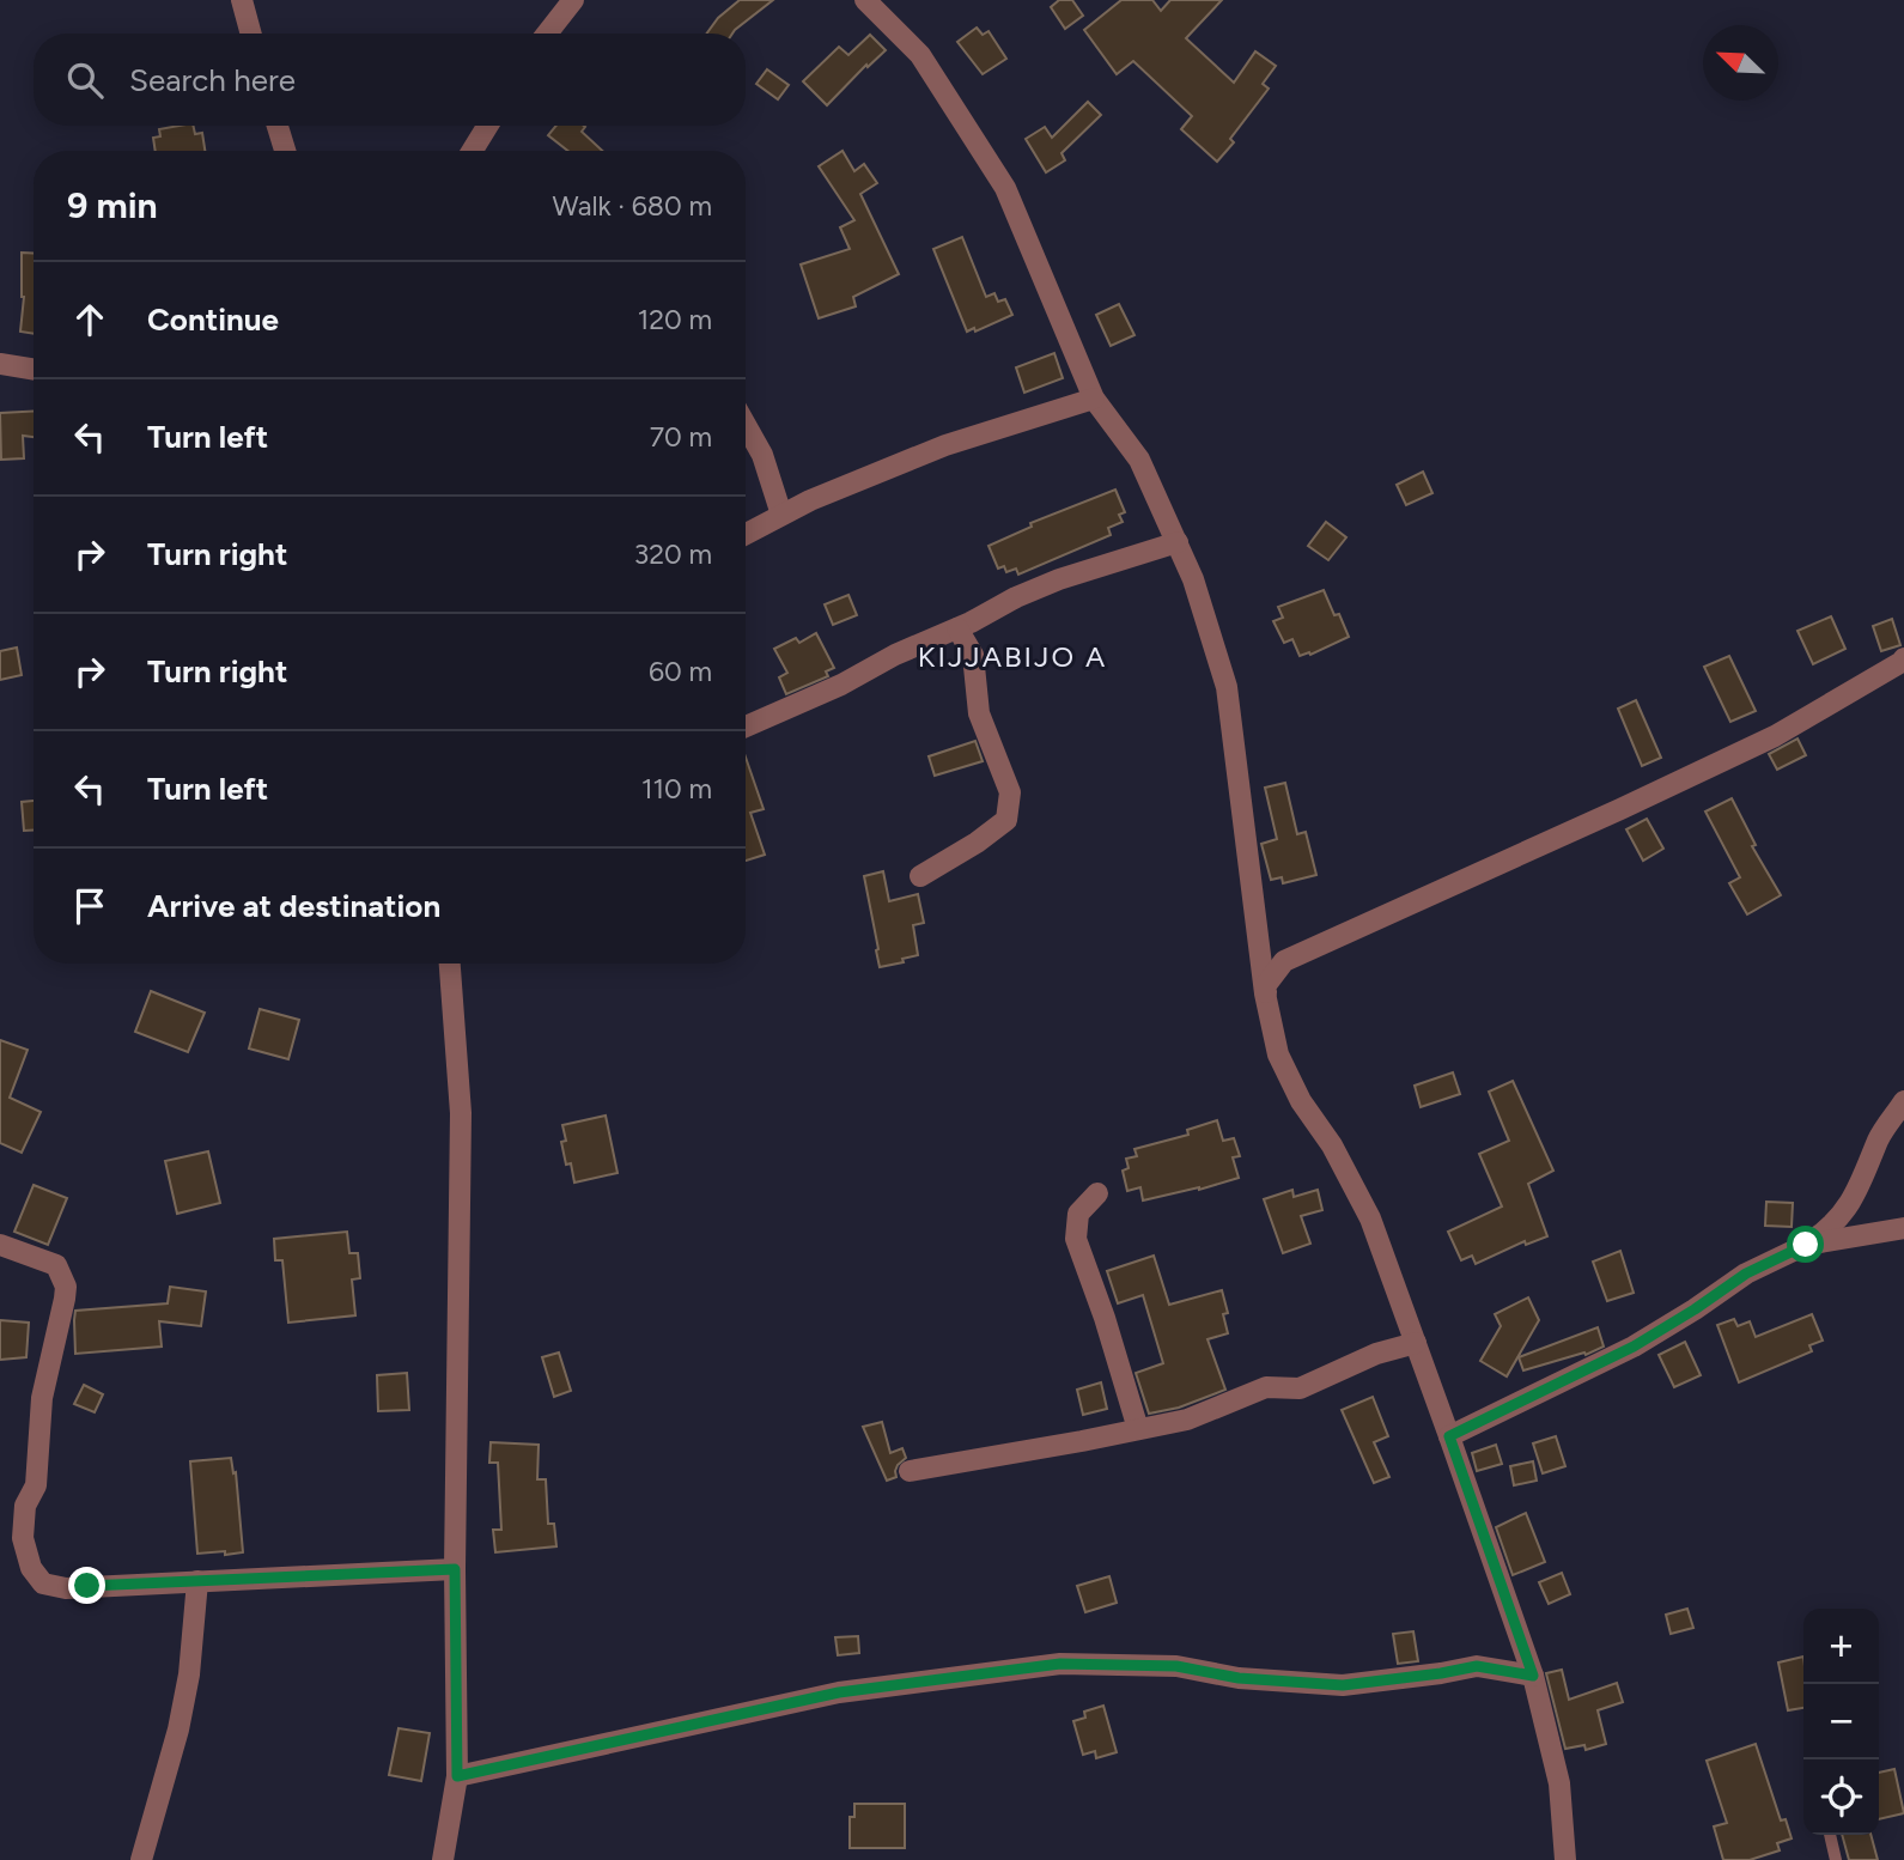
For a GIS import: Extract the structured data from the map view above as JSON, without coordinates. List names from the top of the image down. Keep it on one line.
{"districts":["KIJJABIJO A"],"north":"top left","page":{"search":"Search here","heading":["9 min","Walk · 680 m"],"list":[["Continue","120 m"],["Turn left","70 m"],["Turn right","320 m"],["Turn right","60 m"],["Turn left","110 m"],"Arrive at destination"],"map_buttons":["+","−"]}}
